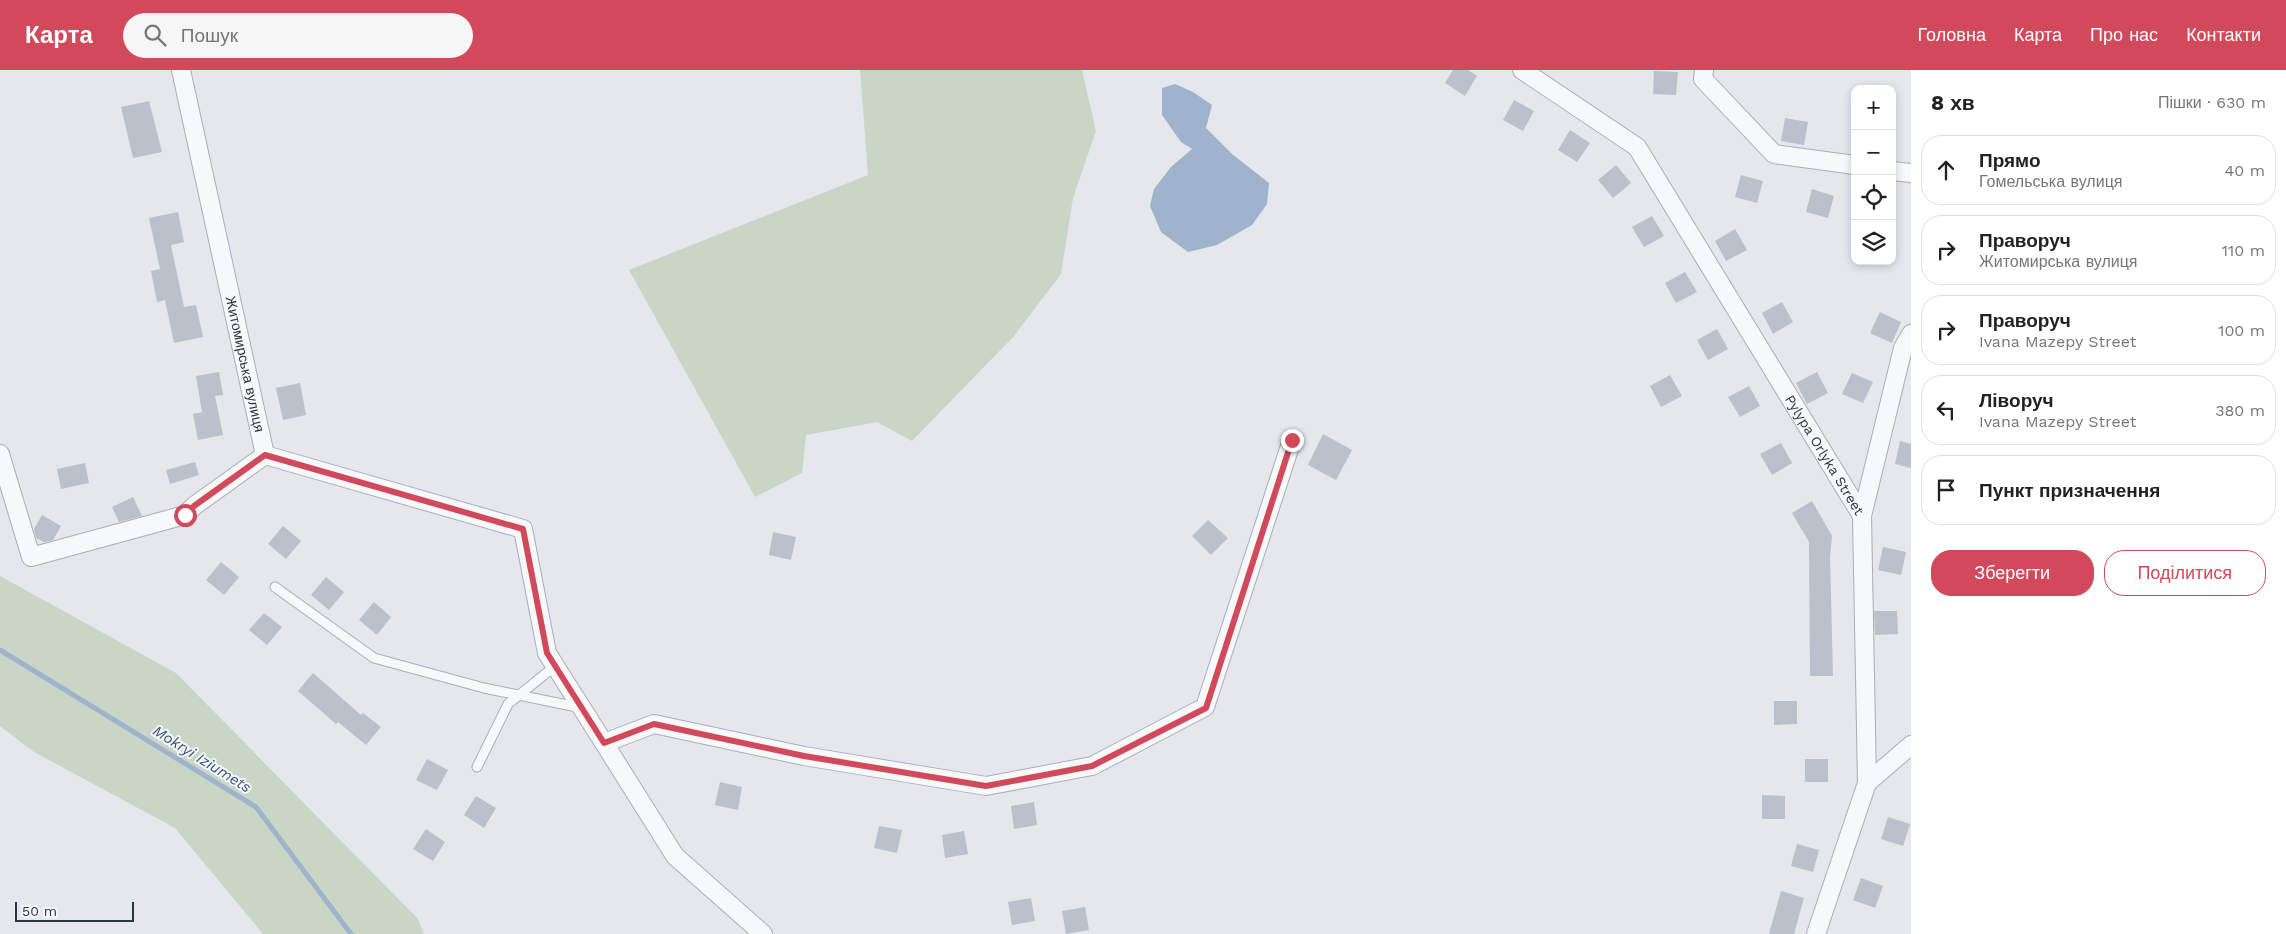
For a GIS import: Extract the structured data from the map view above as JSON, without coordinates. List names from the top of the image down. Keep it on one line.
{"streets":{"street":["Житомирська вулиця","Pylypa Orlyka Street"]},"water":["Mokryi Iziumets"],"scale_bar":"50 m","page":{"header":"Карта","search":"Пошук","nav":["Головна","Карта","Про нас","Контакти"],"heading":["8 хв","Пішки · 630 m"],"map_buttons":["+","−"],"list":[["Прямо","Гомельська вулиця","40 m"],["Праворуч","Житомирська вулиця","110 m"],["Праворуч","Ivana Mazepy Street","100 m"],["Ліворуч","Ivana Mazepy Street","380 m"],"Пункт призначення"],"buttons":["Зберегти","Поділитися"],"scale":"50 m"}}
